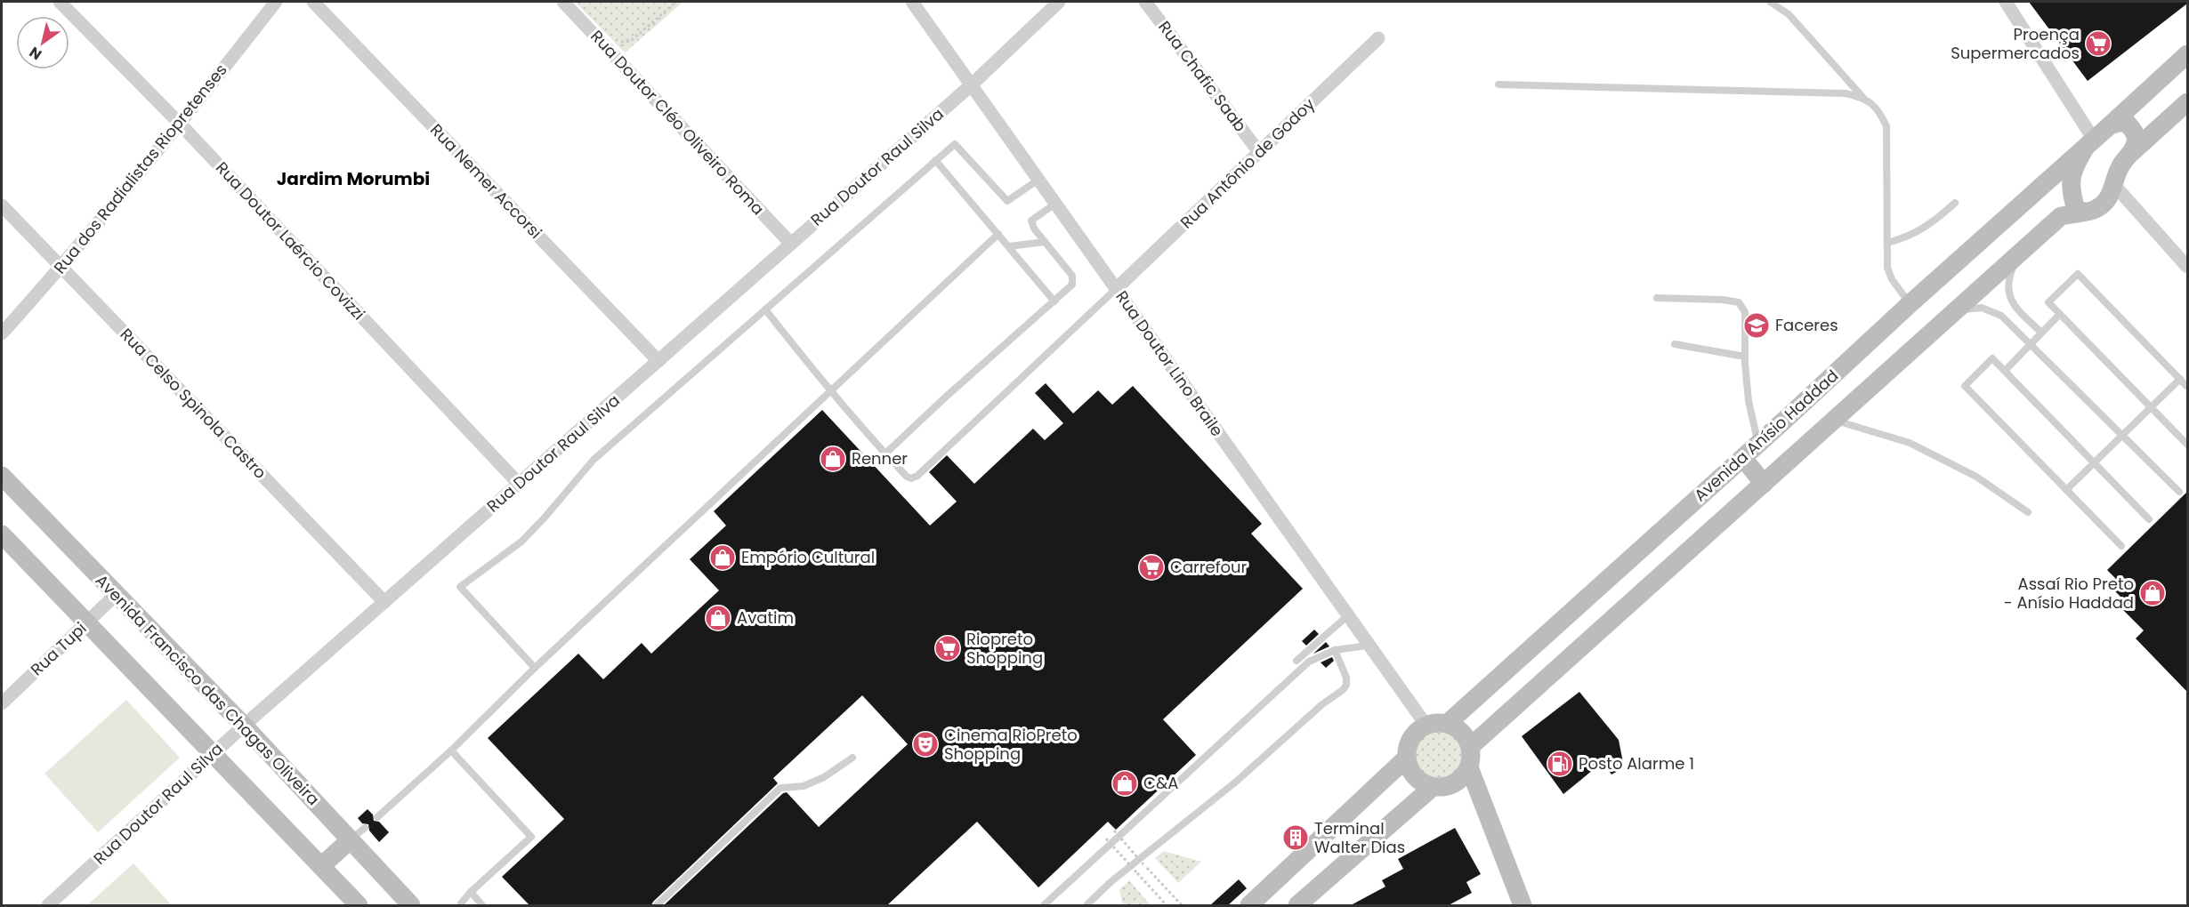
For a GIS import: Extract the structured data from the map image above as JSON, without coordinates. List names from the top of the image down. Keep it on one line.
{"streets":{"main road":["Avenida Anísio Haddad","Avenida Francisco das Chagas Oliveira"],"street":["Rua Chafic Saab","Rua Doutor Cléo Oliveiro Roma","Rua Antônio de Godoy","Rua Doutor Raul Silva","Rua dos Radialistas Riopretenses","Rua Nemer Accorsi","Rua Doutor Laércio Covizzi","Rua Doutor Lino Braile","Rua Celso Spinola Castro","Rua Tupi"]},"crossings":[["Rua Chafic Saab","Rua Antônio de Godoy"],["Rua Doutor Cléo Oliveiro Roma","Rua Doutor Raul Silva"],["Rua Antônio de Godoy","Rua Doutor Lino Braile"],["Rua Doutor Raul Silva","Rua Nemer Accorsi"],["Rua Doutor Raul Silva","Rua Doutor Laércio Covizzi"],["Rua Doutor Raul Silva","Rua Doutor Lino Braile"],["Rua Doutor Raul Silva","Rua Celso Spinola Castro"],["Rua Doutor Raul Silva","Avenida Francisco das Chagas Oliveira"],["Rua dos Radialistas Riopretenses","Rua Doutor Laércio Covizzi"],["Rua dos Radialistas Riopretenses","Rua Celso Spinola Castro"],["Rua Doutor Lino Braile","Avenida Anísio Haddad"],["Rua Tupi","Avenida Francisco das Chagas Oliveira"]],"districts":["Jardim Morumbi"],"places":{"supermarket":["Proença Supermercados","Carrefour","Riopreto Shopping"],"school or university":["Faceres"],"shop":["Renner","Empório Cultural","Assaí Rio Preto - Anísio Haddad","Avatim","C&A"],"theatre":["Cinema RioPreto Shopping"],"fuel station":["Posto Alarme 1"],"building":["Terminal Walter Dias"]},"north":"bottom left"}
